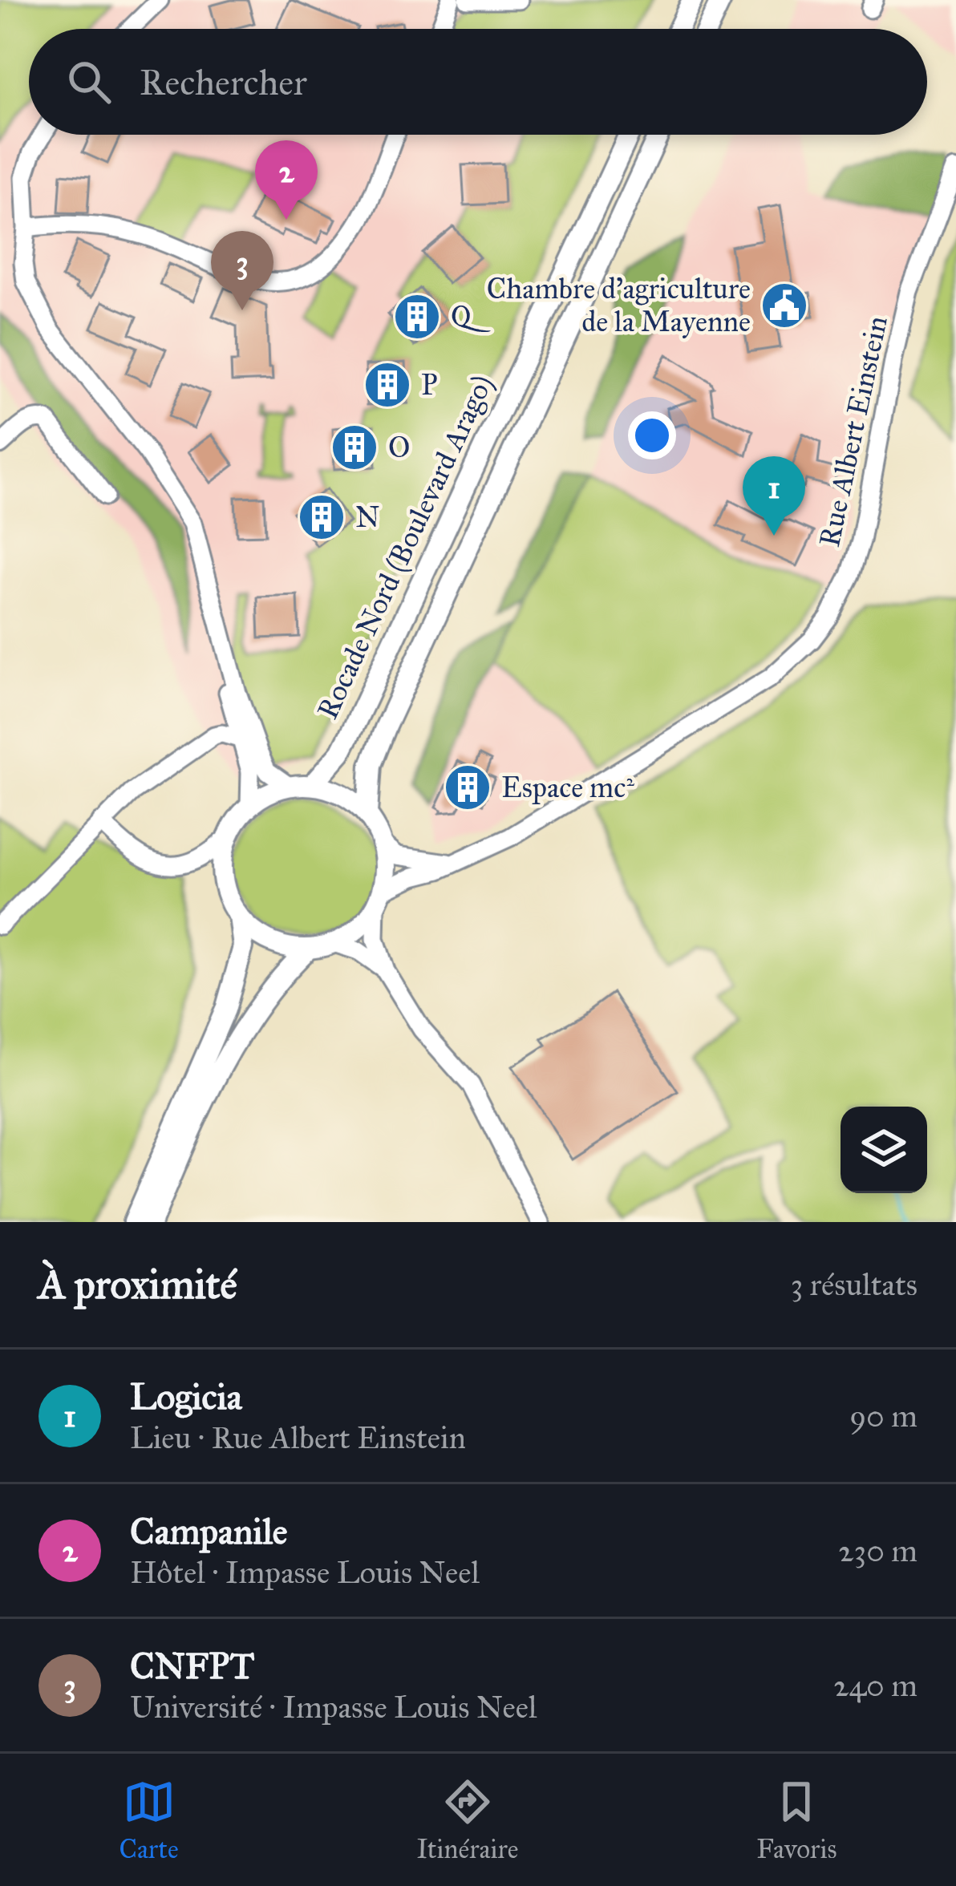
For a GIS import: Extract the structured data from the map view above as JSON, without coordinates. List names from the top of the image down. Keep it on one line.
{"streets":{"main road":["Rocade Nord (Boulevard Arago)"],"street":["Rue Albert Einstein"]},"crossings":[["Rue Albert Einstein","Rocade Nord (Boulevard Arago)"]],"places":{"public building":["Chambre d'agriculture de la Mayenne"],"building":["Q","P","O","N","Espace mc²"]},"page":{"search":"Rechercher","pins":["2","3","1"],"heading":["À proximité","3 résultats"],"list":[{"mark":"1","name":"Logicia","note":"Lieu · Rue Albert Einstein","value":"90 m"},{"mark":"2","name":"Campanile","note":"Hôtel · Impasse Louis Neel","value":"230 m"},{"mark":"3","name":"CNFPT","note":"Université · Impasse Louis Neel","value":"240 m"}],"nav":["Carte","Itinéraire","Favoris"]}}
